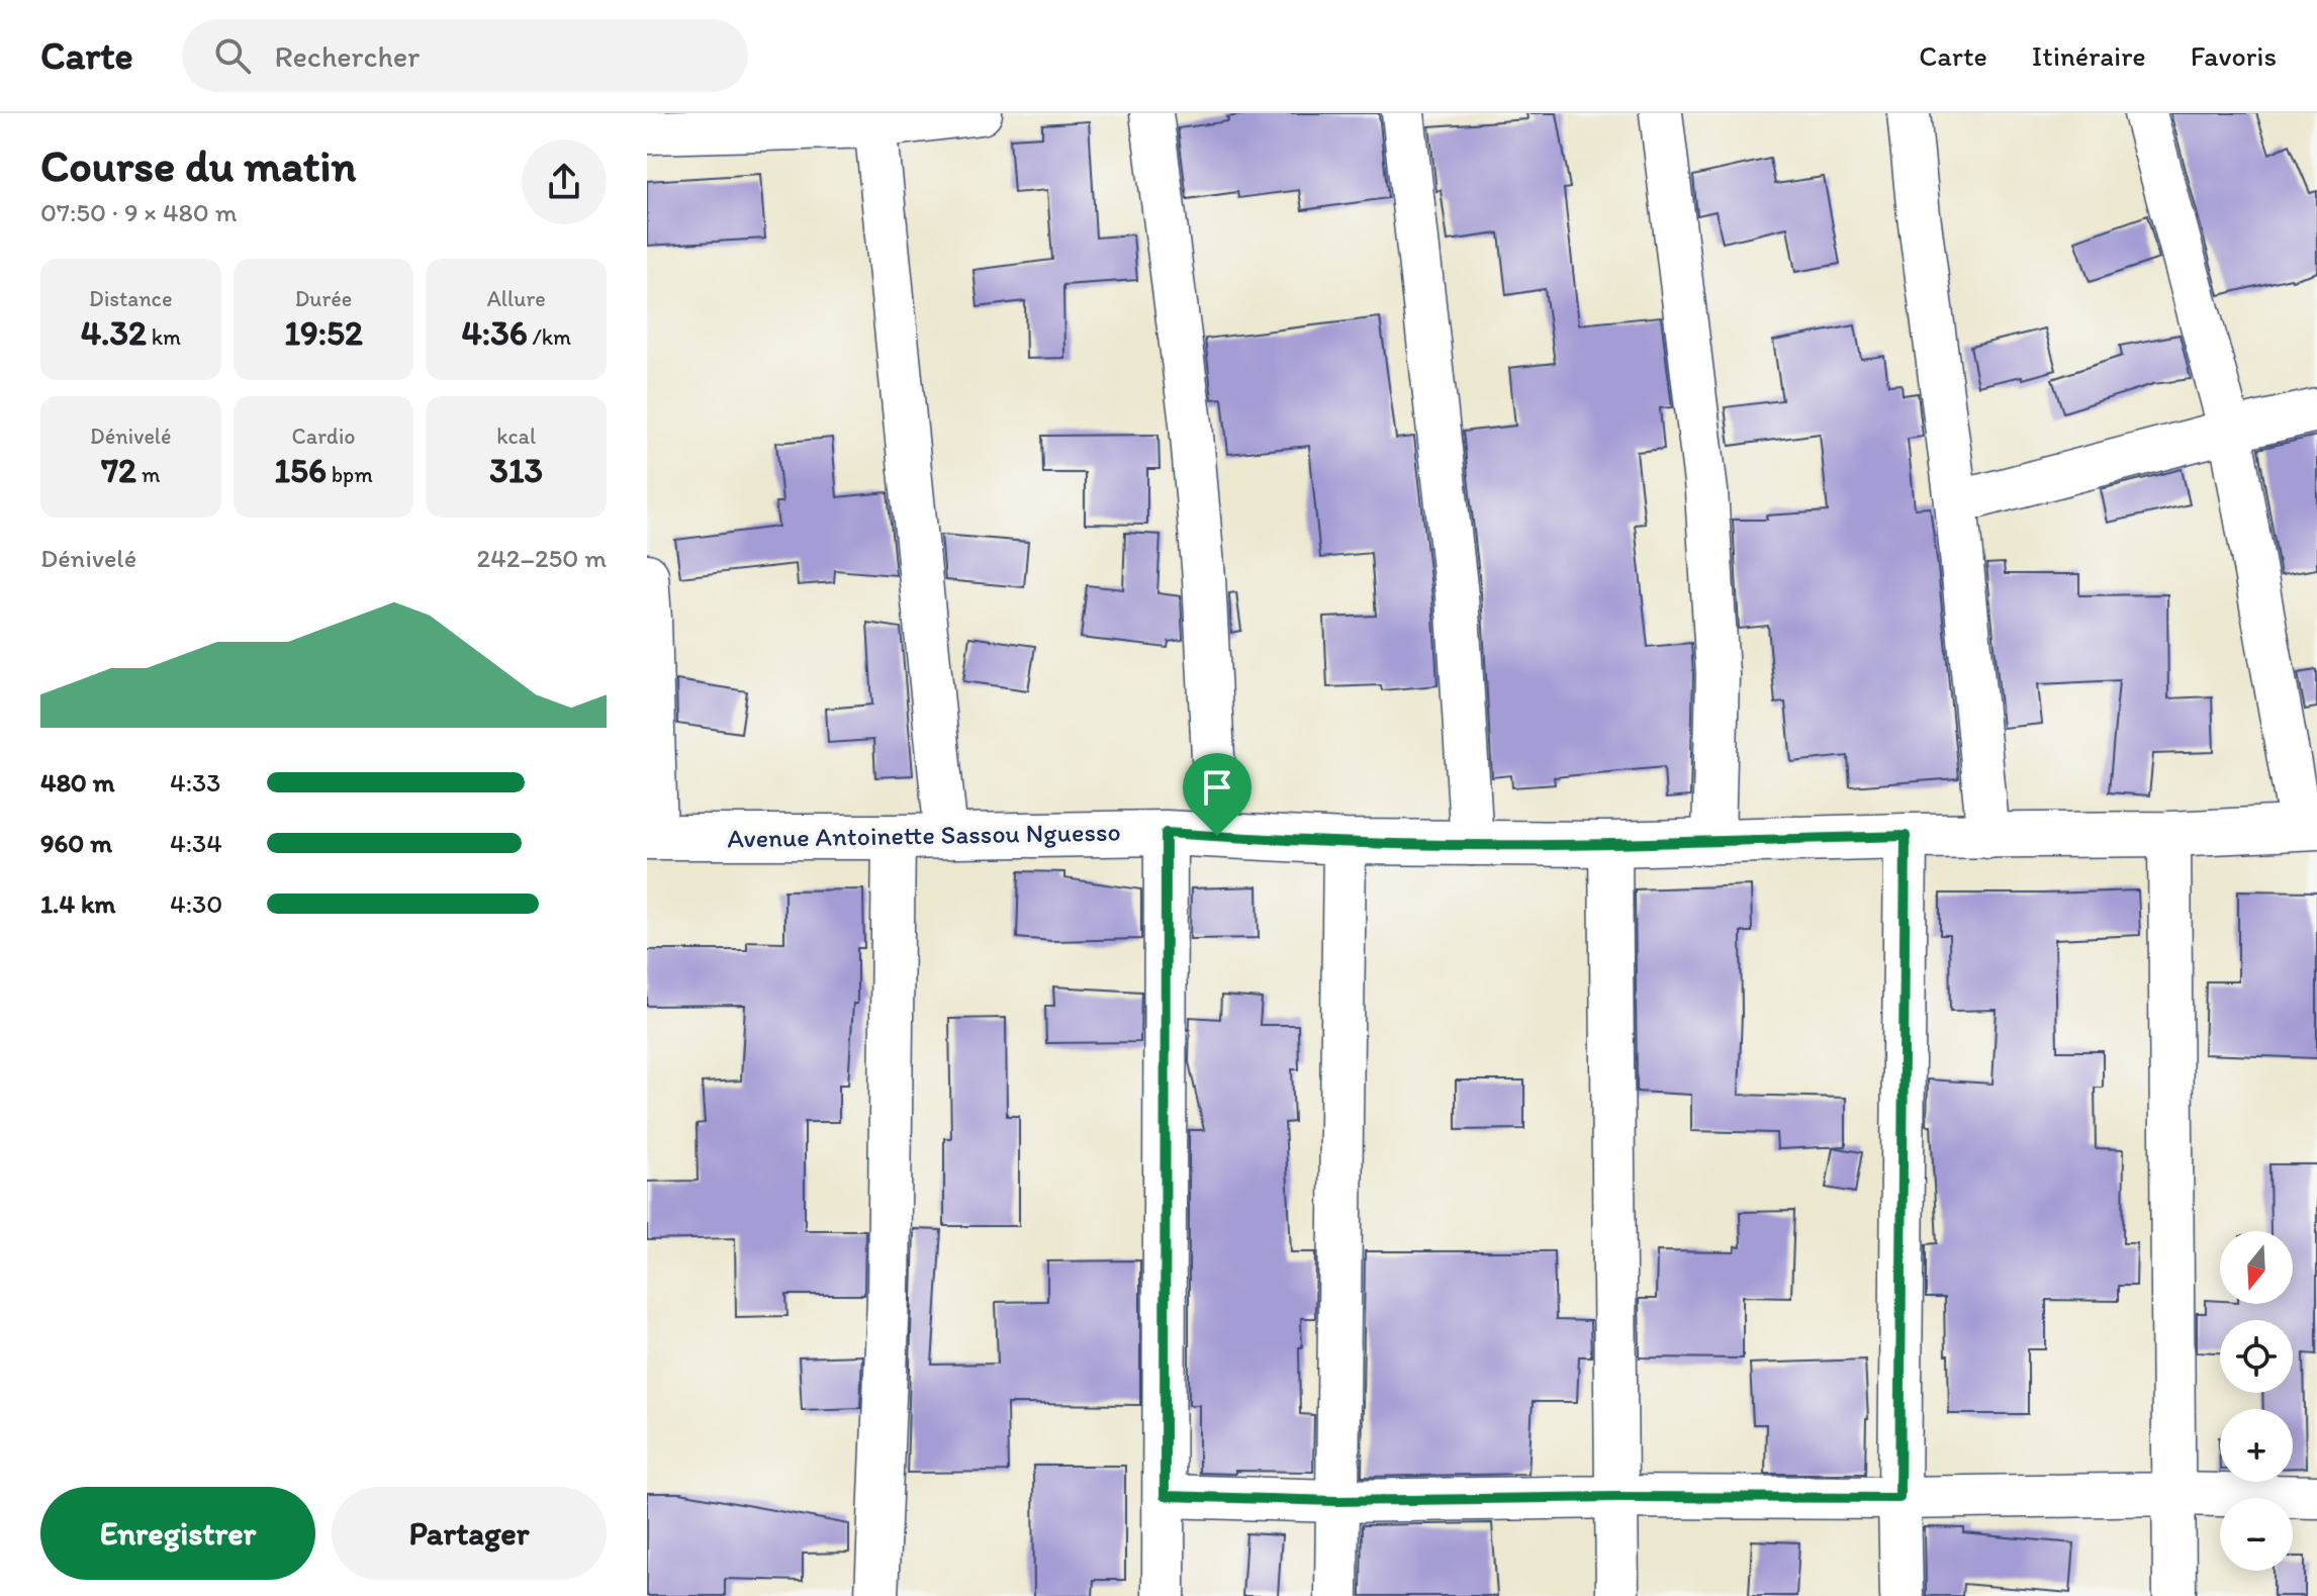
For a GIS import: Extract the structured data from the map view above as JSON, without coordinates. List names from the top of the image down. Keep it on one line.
{"streets":{"street":["Avenue Antoinette Sassou Nguesso"]},"north":"bottom","page":{"header":"Carte","search":"Rechercher","nav":["Carte","Itinéraire","Favoris"],"heading":["Course du matin","07:50 · 9 × 480 m"],"stats":[["Distance","4.32 km"],["Durée","19:52"],["Allure","4:36 /km"],["Dénivelé","72 m"],["Cardio","156 bpm"],["kcal","313"]],"chart":["Dénivelé","242–250 m"],"list":[{"name":"480 m","note":"4:33"},{"name":"960 m","note":"4:34"},{"name":"1.4 km","note":"4:30"}],"map_buttons":["+","−"],"buttons":["Enregistrer","Partager"]}}
